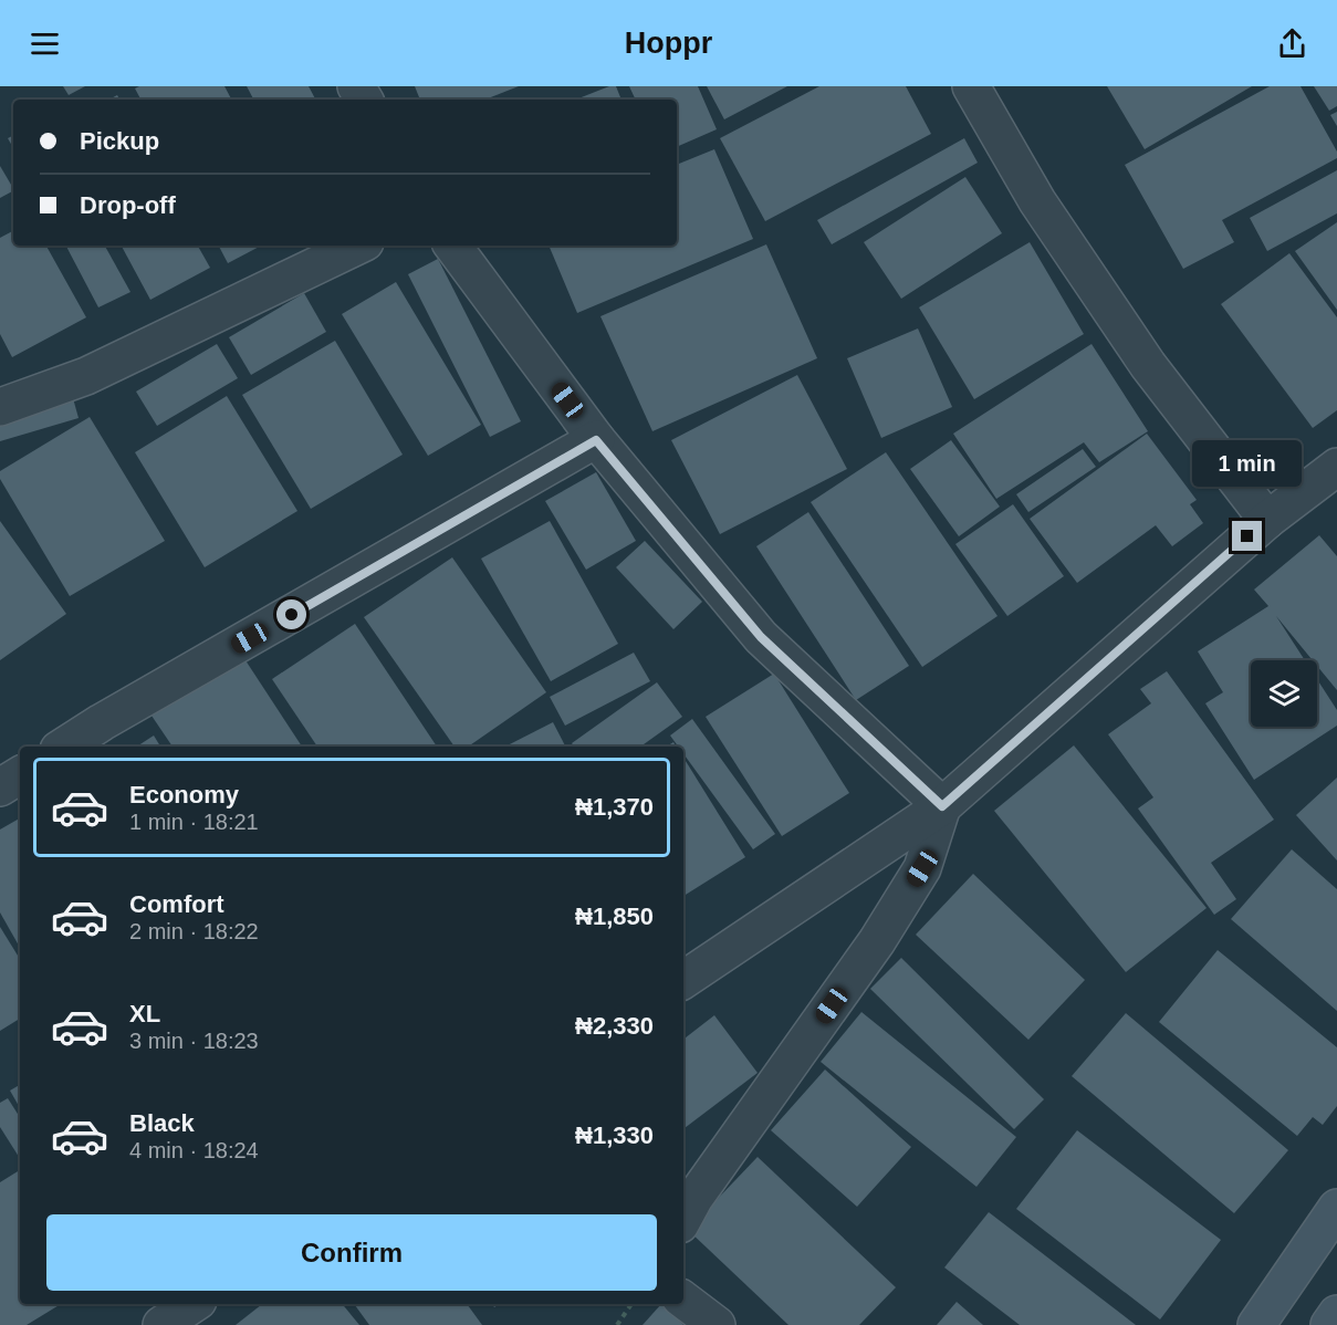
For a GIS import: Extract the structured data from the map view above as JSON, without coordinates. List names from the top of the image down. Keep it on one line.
{"page":{"header":"Hoppr","banner":["Pickup","Drop-off"],"bubble":"1 min","list":[{"name":"Economy","note":"1 min · 18:21","value":"₦1,370"},{"name":"Comfort","note":"2 min · 18:22","value":"₦1,850"},{"name":"XL","note":"3 min · 18:23","value":"₦2,330"},{"name":"Black","note":"4 min · 18:24","value":"₦1,330"}],"buttons":"Confirm"}}
